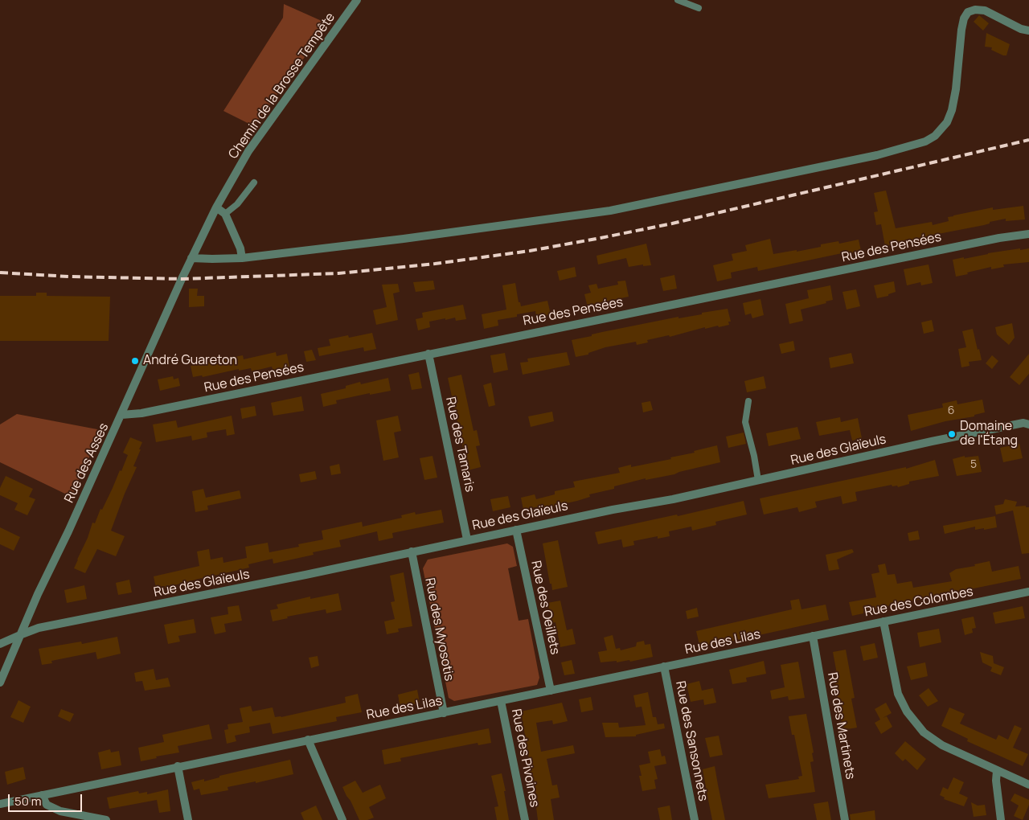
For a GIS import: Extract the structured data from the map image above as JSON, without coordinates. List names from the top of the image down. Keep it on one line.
{"streets":{"street":["Chemin de la Brosse Tempête","Rue des Pensées","Rue des Tamaris","Rue des Glaïeuls","Rue des Asses","Rue des Colombes","Rue des Oeillets","Rue des Myosotis","Rue des Lilas","Rue des Martinets","Rue des Sansonnets","Rue des Pivoines"]},"crossings":[["Chemin de la Brosse Tempête","Rue des Asses"],["Rue des Pensées","Rue des Tamaris"],["Rue des Pensées","Rue des Asses"],["Rue des Tamaris","Rue des Glaïeuls"],["Rue des Glaïeuls","Rue des Asses"],["Rue des Glaïeuls","Rue des Oeillets"],["Rue des Glaïeuls","Rue des Myosotis"],["Rue des Colombes","Rue des Lilas"],["Rue des Colombes","Rue des Martinets"],["Rue des Oeillets","Rue des Lilas"],["Rue des Myosotis","Rue des Lilas"],["Rue des Lilas","Rue des Martinets"],["Rue des Lilas","Rue des Sansonnets"],["Rue des Lilas","Rue des Pivoines"]],"places":["André Guareton","Domaine de l'Étang"],"house_numbers":["6","5"],"scale_bar":"50 m"}
